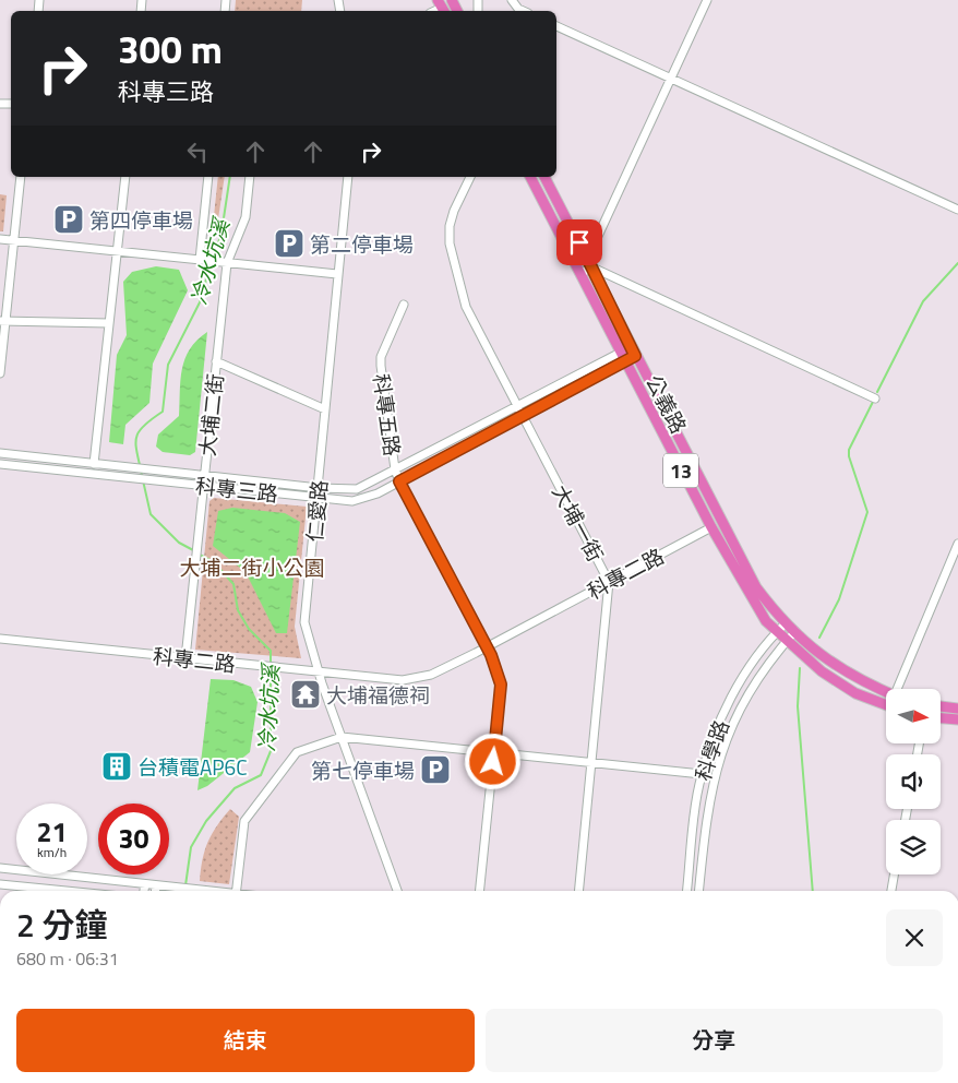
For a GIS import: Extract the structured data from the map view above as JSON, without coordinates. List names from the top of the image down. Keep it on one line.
{"streets":{"main road":["公義路","13"],"street":["大埔二街","科專五路","科專三路","仁愛路","大埔一街","科專二路","科學路"]},"crossings":[["公義路","科專三路"],["公義路","科專二路"],["公義路","科學路"],["大埔二街","科專三路"],["大埔二街","科專二路"],["科專五路","科專三路"],["科專五路","科專二路"],["科專三路","仁愛路"],["科專三路","大埔一街"],["仁愛路","科專二路"],["大埔一街","科專二路"]],"water":["冷水坑溪"],"parks":["大埔二街小公園"],"places":{"parking":["第四停車場","第二停車場","第七停車場"],"temple":["大埔福德祠"],"building":["台積電AP6C"]},"north":"right","page":{"turn":["300 m","科專三路"],"speed":"21 km/h","limit":"30","heading":["2 分鐘","680 m · 06:31"],"buttons":["結束","分享"]}}
